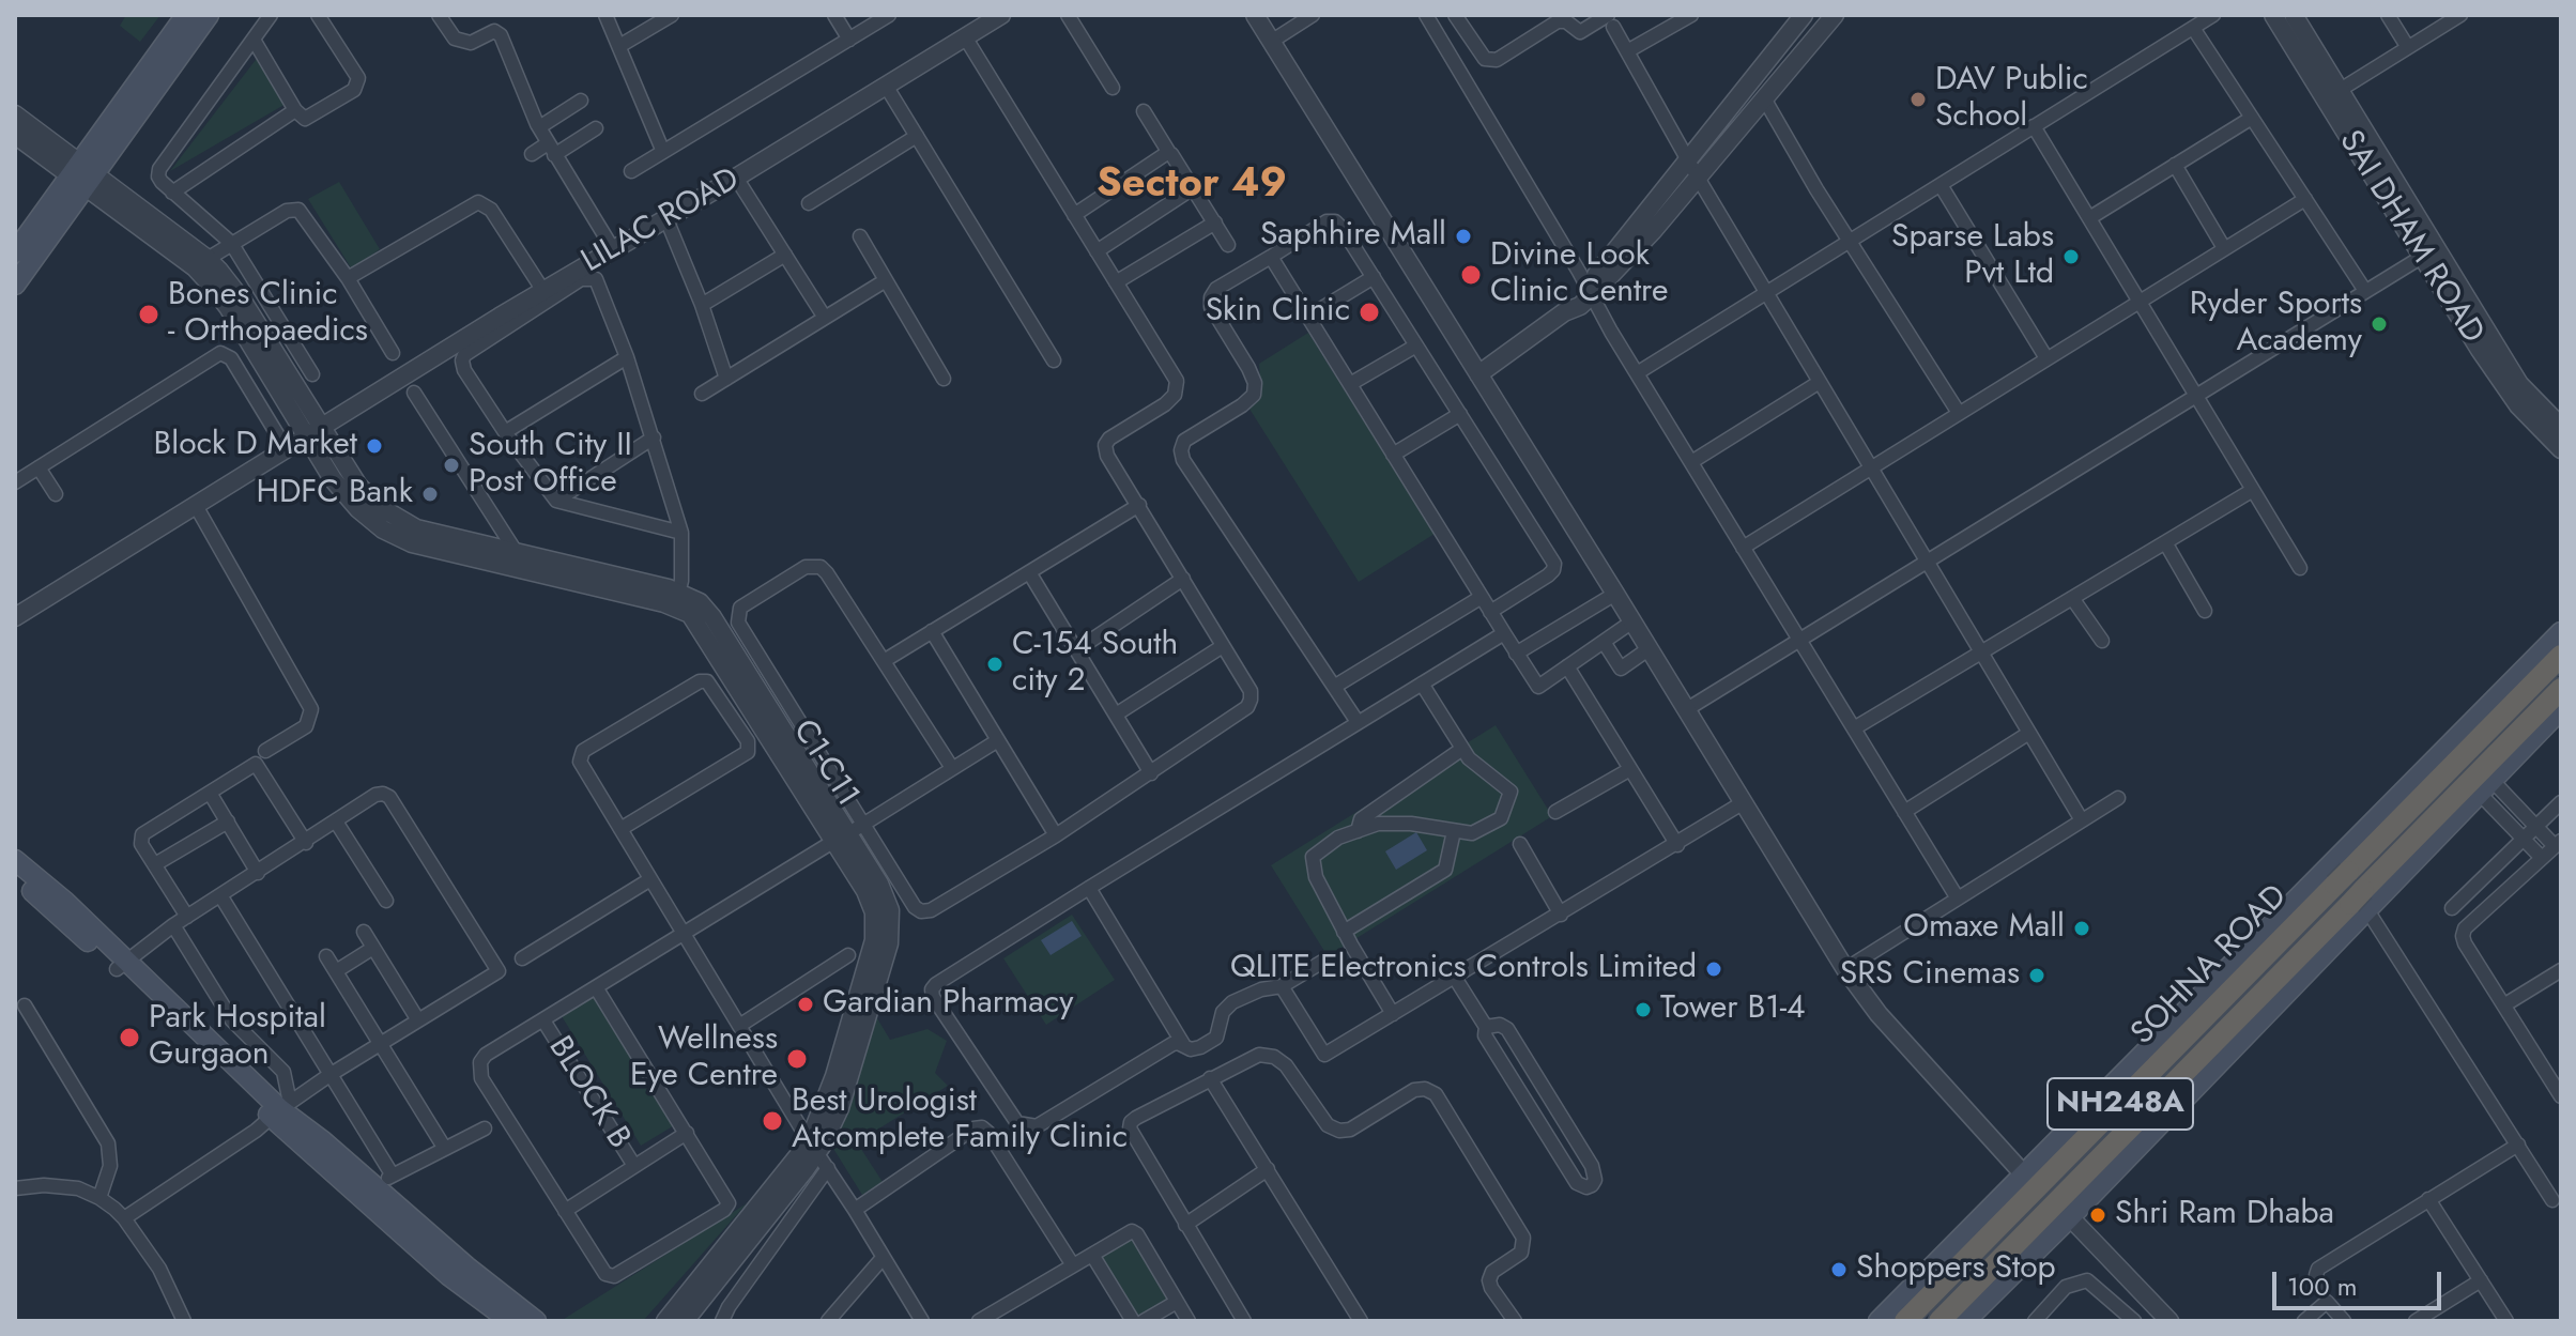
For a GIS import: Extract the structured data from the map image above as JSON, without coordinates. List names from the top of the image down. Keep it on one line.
{"streets":{"highway":["SOHNA ROAD","NH248A"],"street":["LILAC ROAD","SAI DHAM ROAD","C1-C11","BLOCK B"]},"crossings":[["C1-C11","BLOCK B"]],"districts":["Sector 49"],"places":["DAV Public School","Saphhire Mall","Sparse Labs Pvt Ltd","Divine Look Clinic Centre","Skin Clinic","Bones Clinic - Orthopaedics","Ryder Sports Academy","Block D Market","South City II Post Office","HDFC Bank","C-154 South city 2","Omaxe Mall","QLITE Electronics Controls Limited","SRS Cinemas","Gardian Pharmacy","Tower B1-4","Park Hospital Gurgaon","Wellness Eye Centre","Best Urologist Atcomplete Family Clinic","Shri Ram Dhaba","Shoppers Stop"],"scale_bar":"100 m"}
